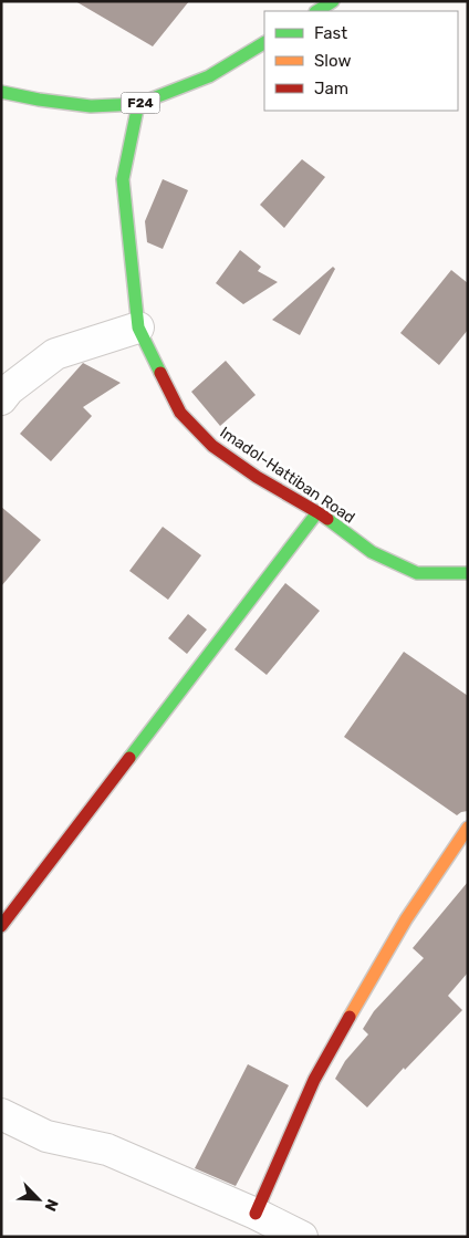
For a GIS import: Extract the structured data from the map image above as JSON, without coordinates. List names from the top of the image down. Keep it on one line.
{"streets":{"street":["F24","Imadol-Hattiban Road"]},"crossings":[["F24","Imadol-Hattiban Road"]],"legend":["Fast","Slow","Jam"],"north":"bottom right"}
